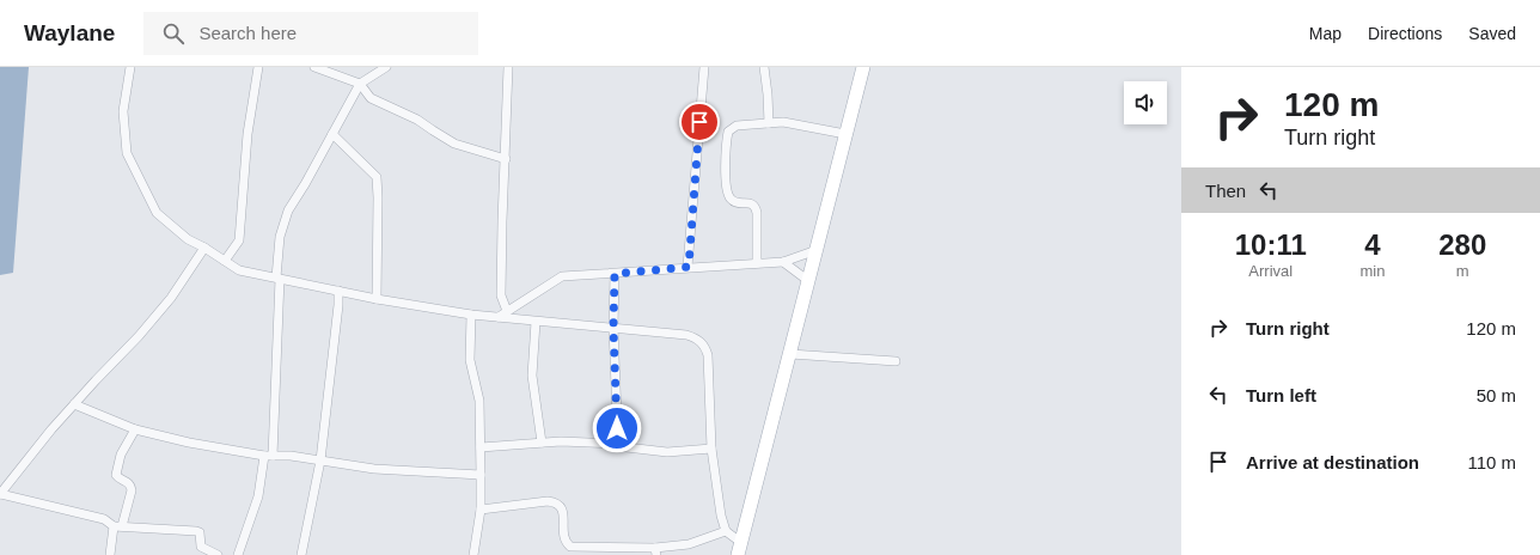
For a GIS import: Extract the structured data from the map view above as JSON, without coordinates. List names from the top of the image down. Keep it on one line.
{"page":{"header":"Waylane","search":"Search here","nav":["Map","Directions","Saved"],"turn":["120 m","Turn right"],"then":"Then","eta":["10:11","Arrival","4","min","280","m"],"list":[{"name":"Turn right","value":"120 m"},{"name":"Turn left","value":"50 m"},{"name":"Arrive at destination","value":"110 m"}]}}
